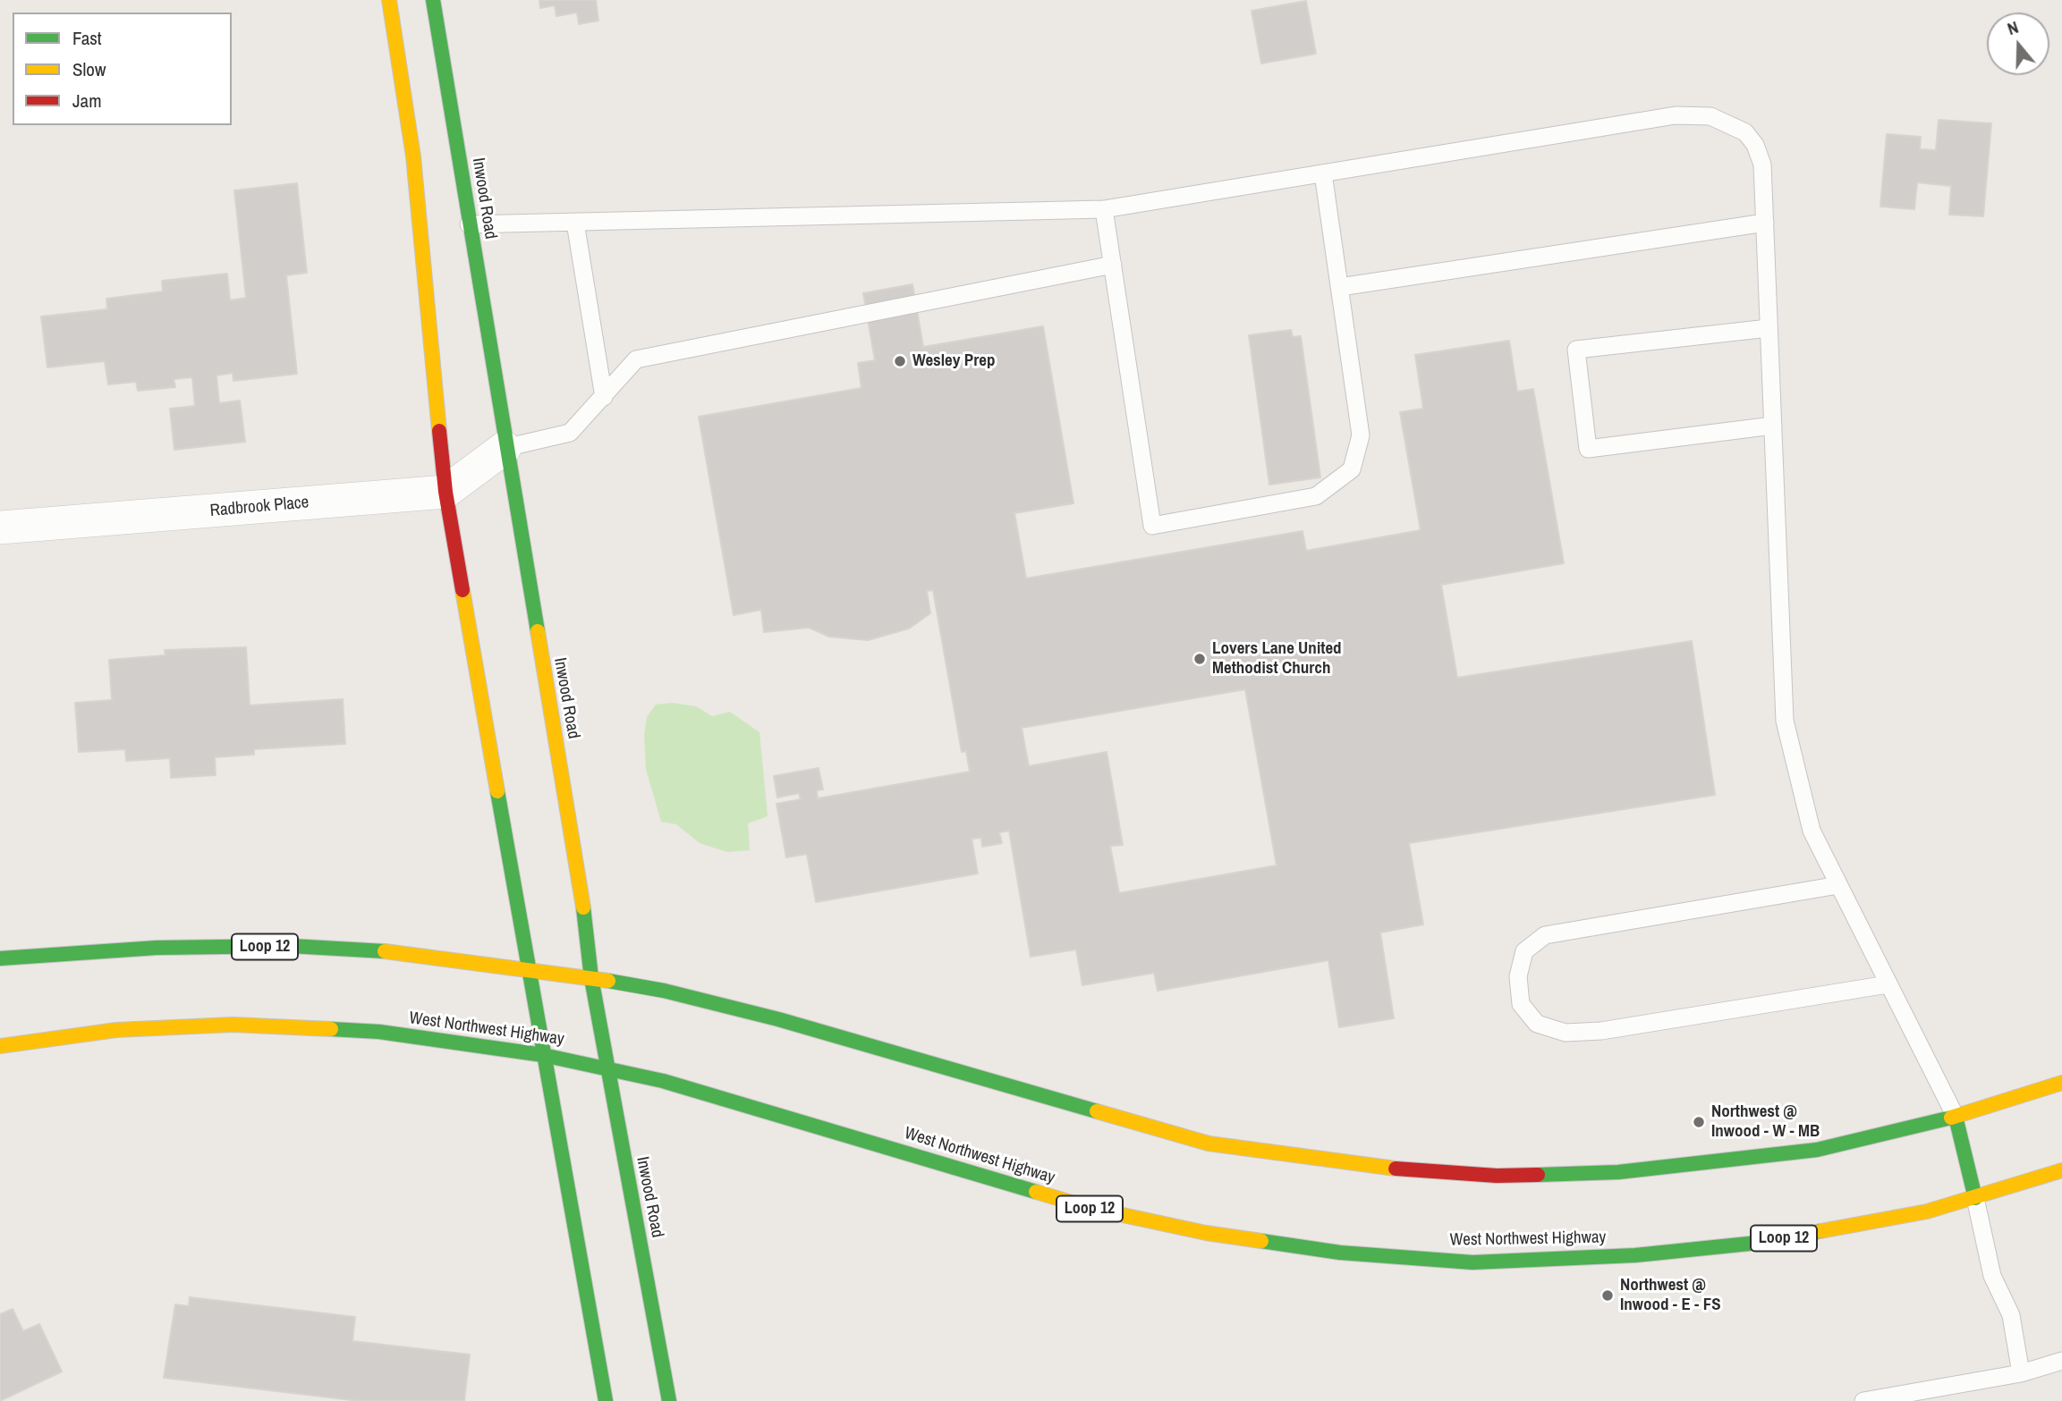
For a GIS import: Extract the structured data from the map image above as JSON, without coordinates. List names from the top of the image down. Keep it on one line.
{"streets":{"main road":["Inwood Road","Loop 12","West Northwest Highway"],"street":["Radbrook Place"]},"crossings":[["Inwood Road","Loop 12"],["Inwood Road","West Northwest Highway"]],"places":["Wesley Prep","Lovers Lane United Methodist Church","Northwest @ Inwood - W - MB","Northwest @ Inwood - E - FS"],"legend":["Fast","Slow","Jam"],"north":"top"}
